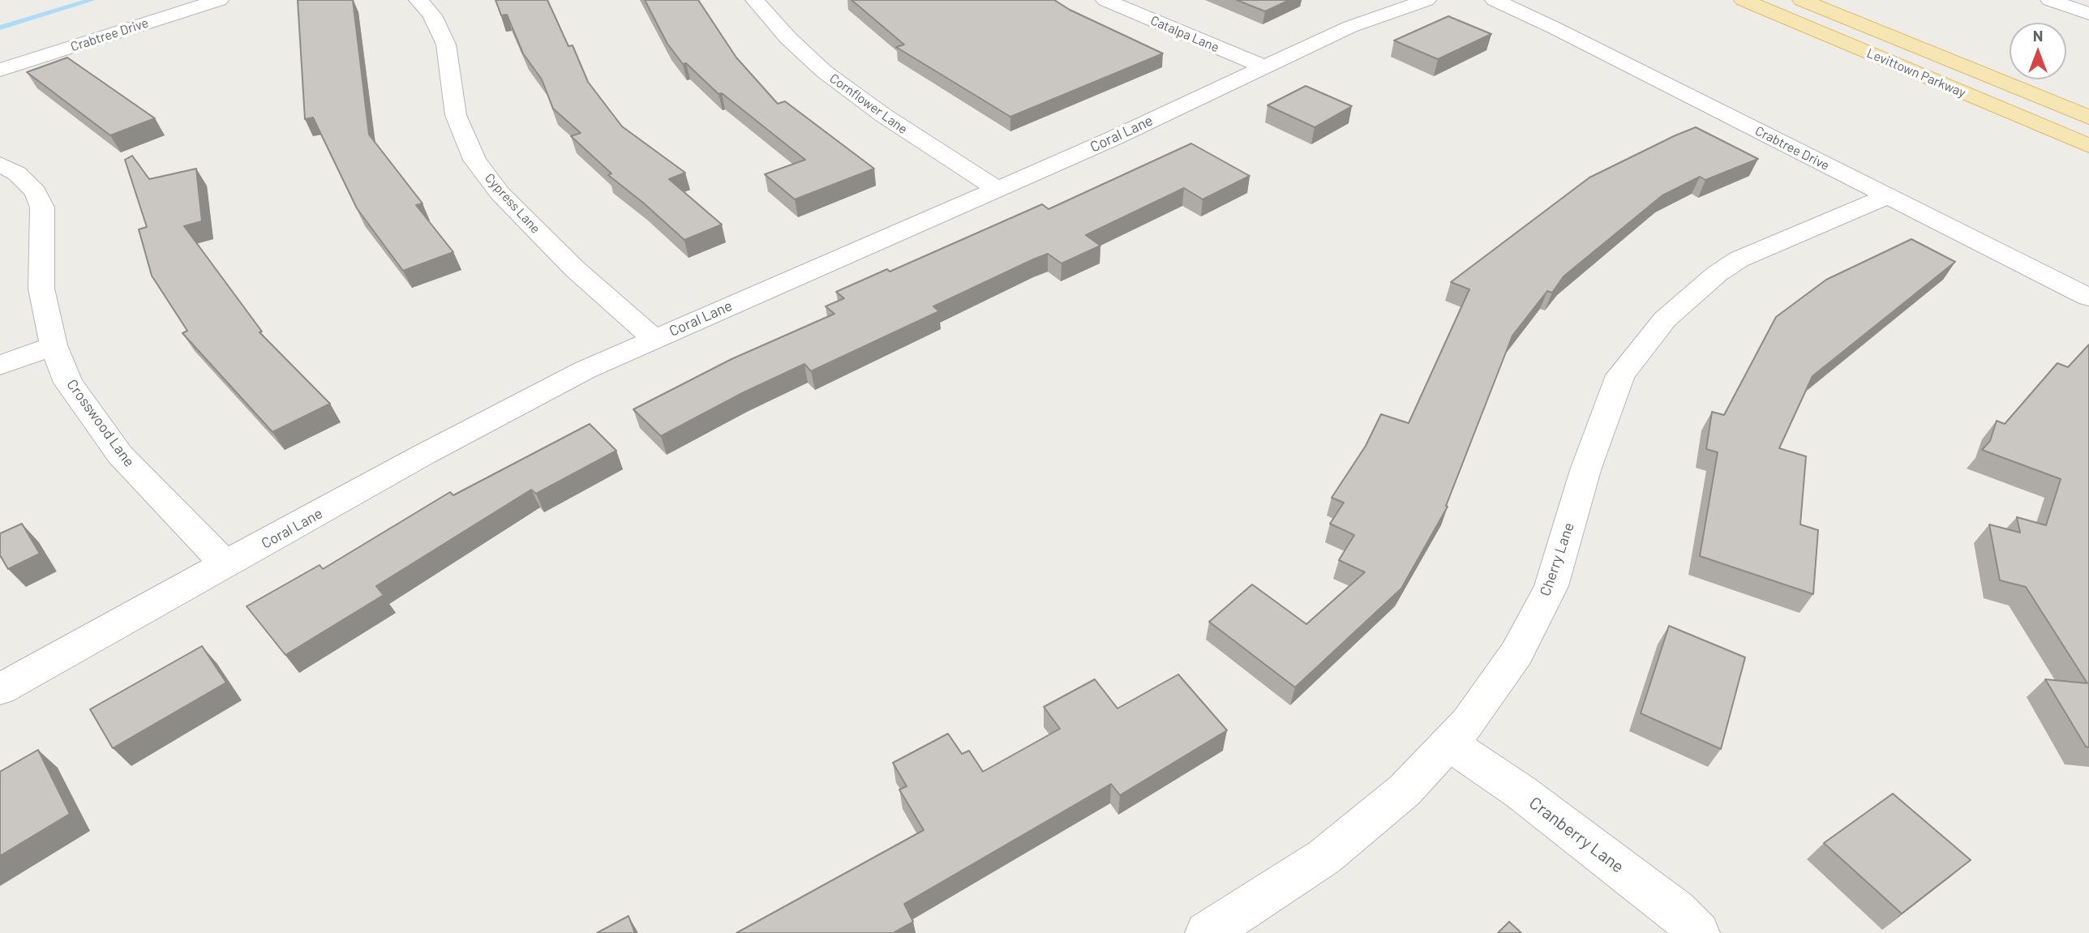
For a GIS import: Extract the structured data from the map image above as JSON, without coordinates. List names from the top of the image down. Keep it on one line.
{"streets":{"main road":["Levittown Parkway"],"street":["Catalpa Lane","Crabtree Drive","Cornflower Lane","Coral Lane","Cypress Lane","Crosswood Lane","Cherry Lane","Cranberry Lane"]},"crossings":[["Catalpa Lane","Coral Lane"],["Crabtree Drive","Cherry Lane"],["Cornflower Lane","Coral Lane"],["Coral Lane","Cypress Lane"],["Coral Lane","Crosswood Lane"],["Cherry Lane","Cranberry Lane"]],"north":"top"}
